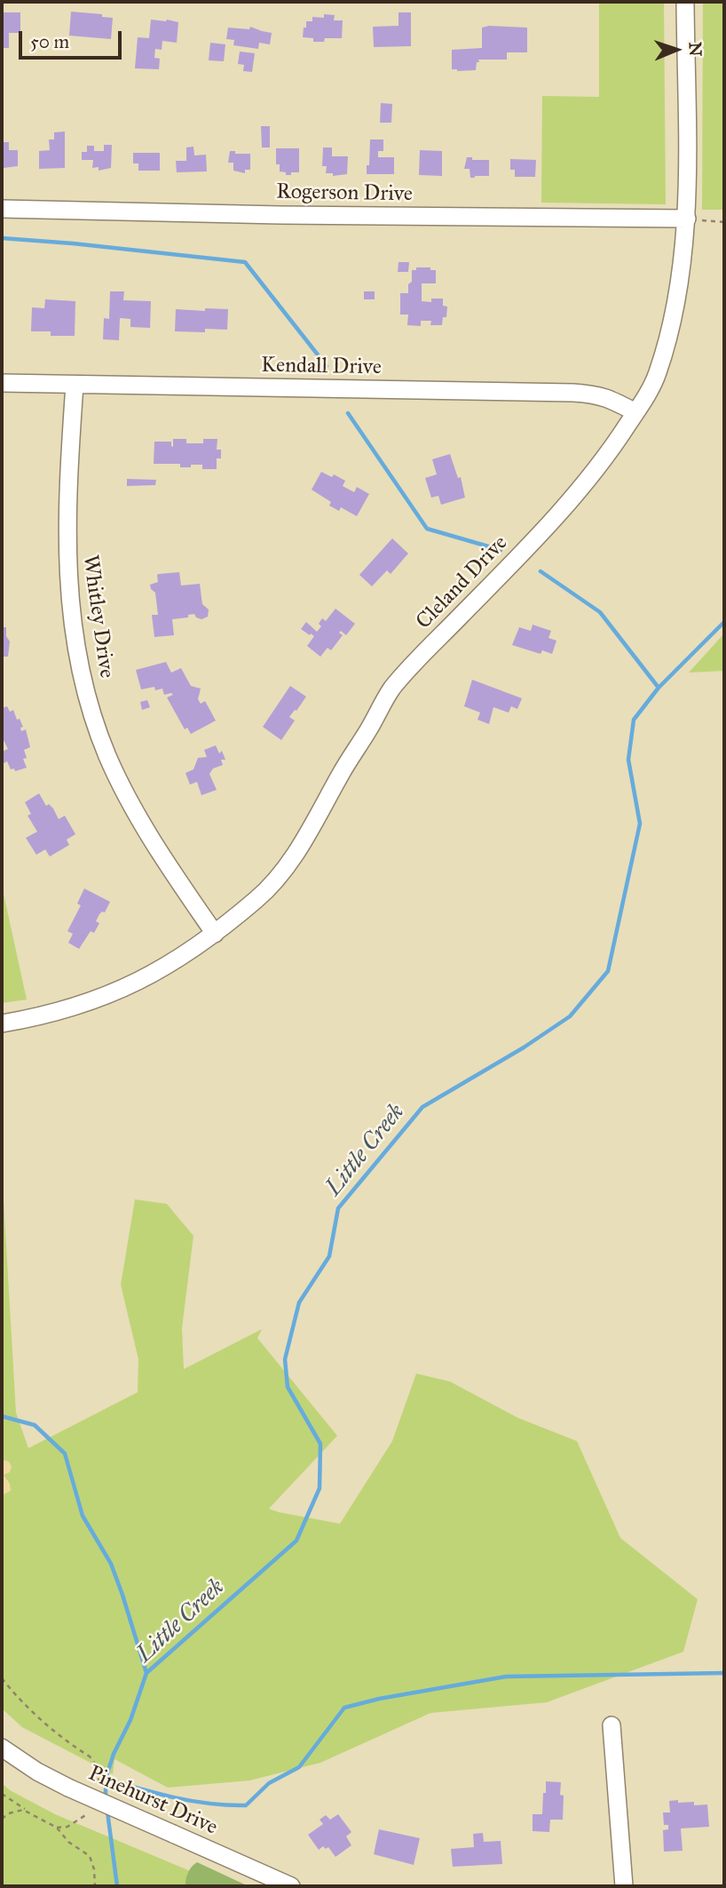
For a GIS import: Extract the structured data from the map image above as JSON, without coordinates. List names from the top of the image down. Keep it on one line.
{"streets":{"street":["Rogerson Drive","Kendall Drive","Cleland Drive","Whitley Drive","Pinehurst Drive"]},"crossings":[["Rogerson Drive","Cleland Drive"],["Kendall Drive","Cleland Drive"],["Kendall Drive","Whitley Drive"],["Cleland Drive","Whitley Drive"]],"water":["Little Creek"],"scale_bar":"50 m","north":"right"}
